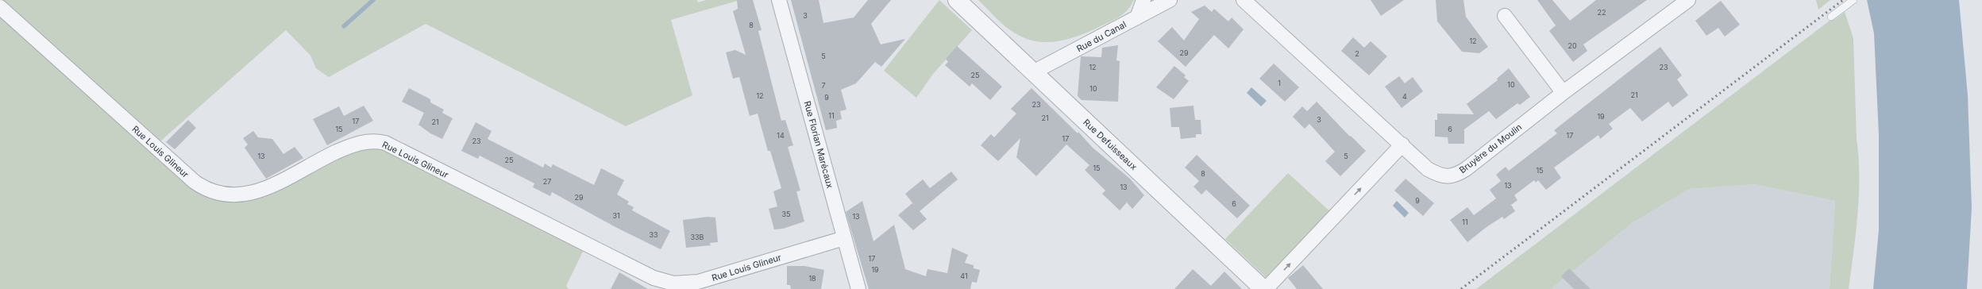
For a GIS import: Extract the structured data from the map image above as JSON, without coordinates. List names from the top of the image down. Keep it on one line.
{"streets":{"street":["Rue du Canal","Rue Florian Marécaux","Rue Defuisseaux","Bruyère du Moulin","Rue Louis Glineur"]},"crossings":[["Rue du Canal","Rue Defuisseaux"],["Rue Florian Marécaux","Rue Louis Glineur"]],"house_numbers":["22","3","8","12","20","29","2","5","12","23","25","1","10","7","10","21","12","4","9","23","11","19","21","3","17","21","15","6","14","17","17","23","13","5","25","15","15","8","27","13","13","29","9","6","35","31","13","11","33","33B","17","19","41","18"]}
